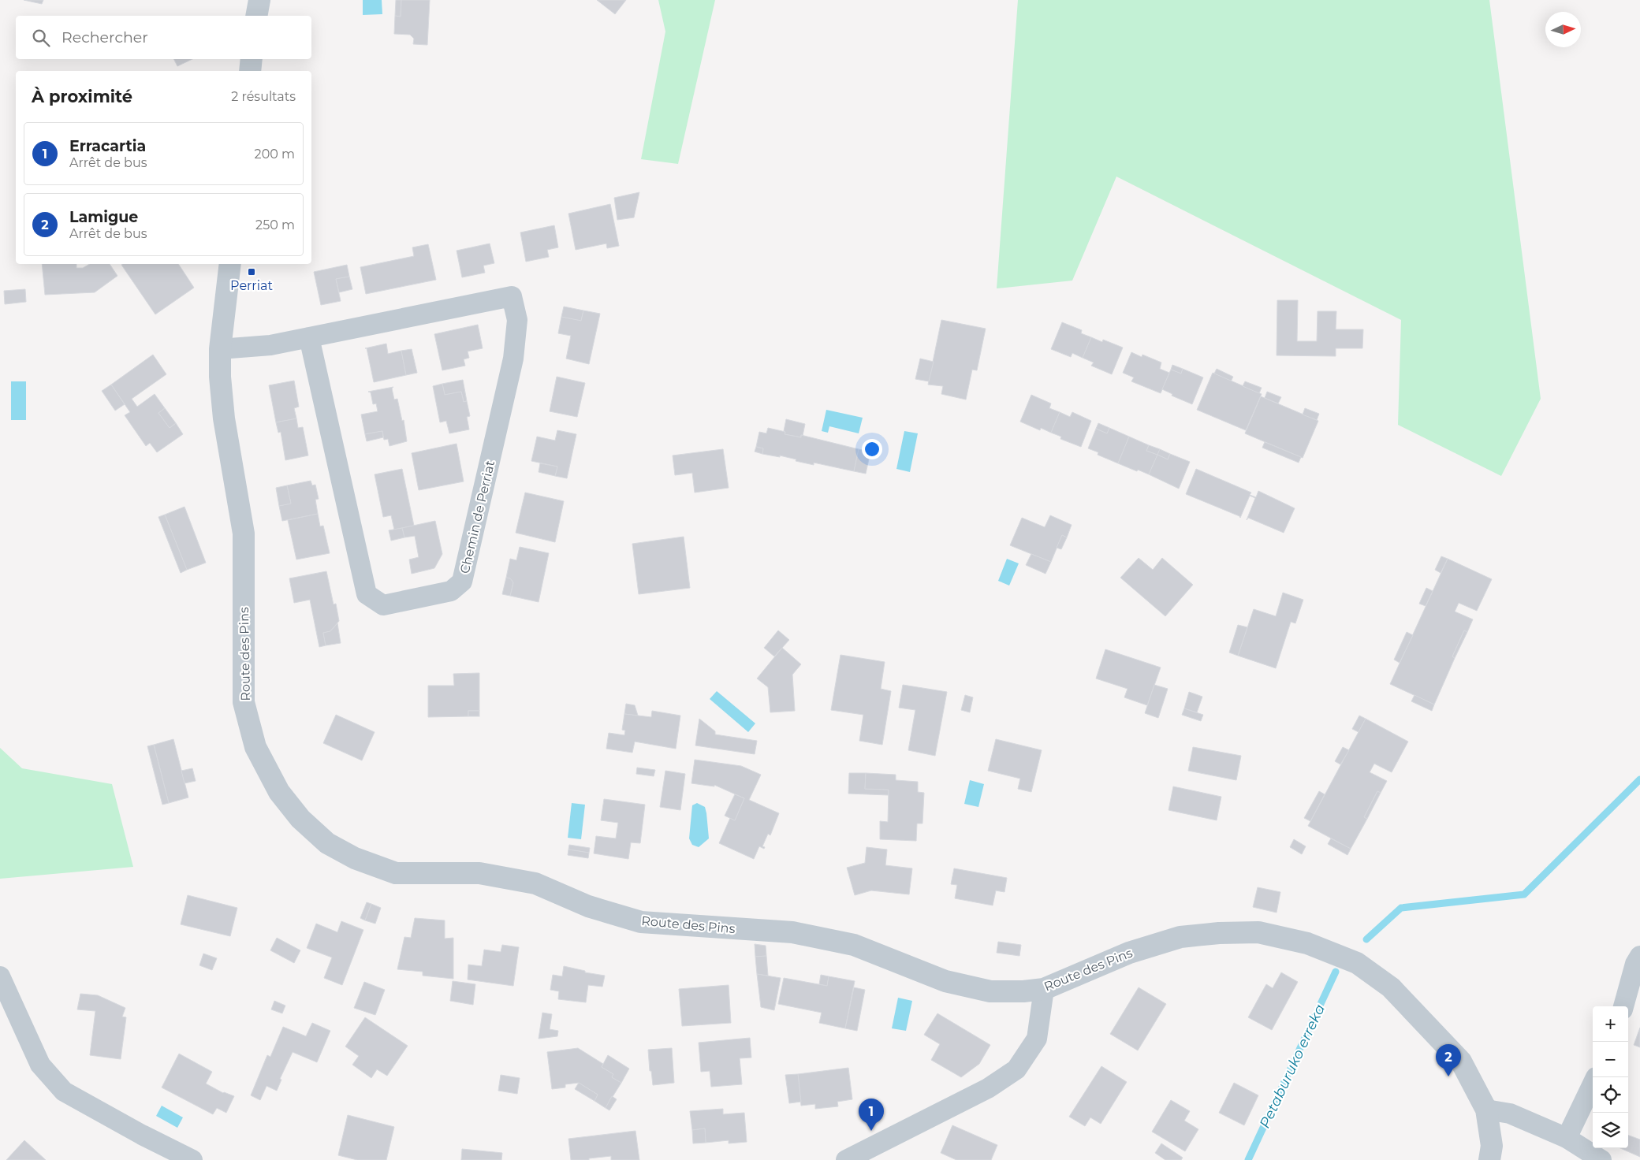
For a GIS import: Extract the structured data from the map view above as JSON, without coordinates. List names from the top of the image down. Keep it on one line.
{"streets":{"street":["Chemin de Perriat","Route des Pins"]},"crossings":[["Chemin de Perriat","Route des Pins"]],"water":["Petaburuko erreka"],"places":{"transit":["Perriat"]},"north":"right","page":{"search":"Rechercher","heading":["À proximité","2 résultats"],"list":[{"mark":"1","name":"Erracartia","note":"Arrêt de bus","value":"200 m"},{"mark":"2","name":"Lamigue","note":"Arrêt de bus","value":"250 m"}],"map_buttons":["+","−"],"pins":["2","1"]}}
